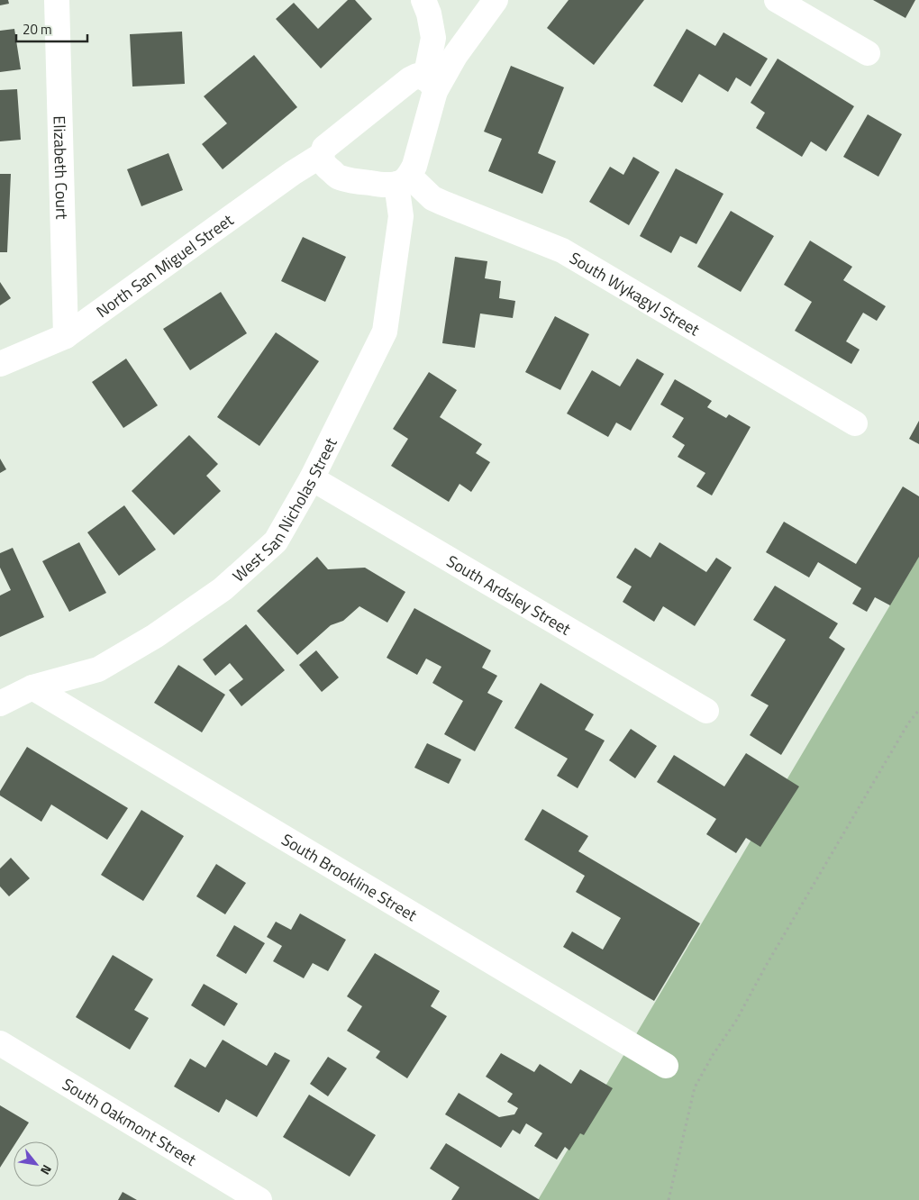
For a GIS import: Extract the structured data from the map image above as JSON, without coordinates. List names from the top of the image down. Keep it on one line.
{"streets":{"street":["Elizabeth Court","North San Miguel Street","South Wykagyl Street","West San Nicholas Street","South Ardsley Street","South Brookline Street","South Oakmont Street"]},"crossings":[["Elizabeth Court","North San Miguel Street"],["South Wykagyl Street","West San Nicholas Street"],["West San Nicholas Street","South Ardsley Street"],["West San Nicholas Street","South Brookline Street"]],"scale_bar":"20 m","north":"bottom right"}
